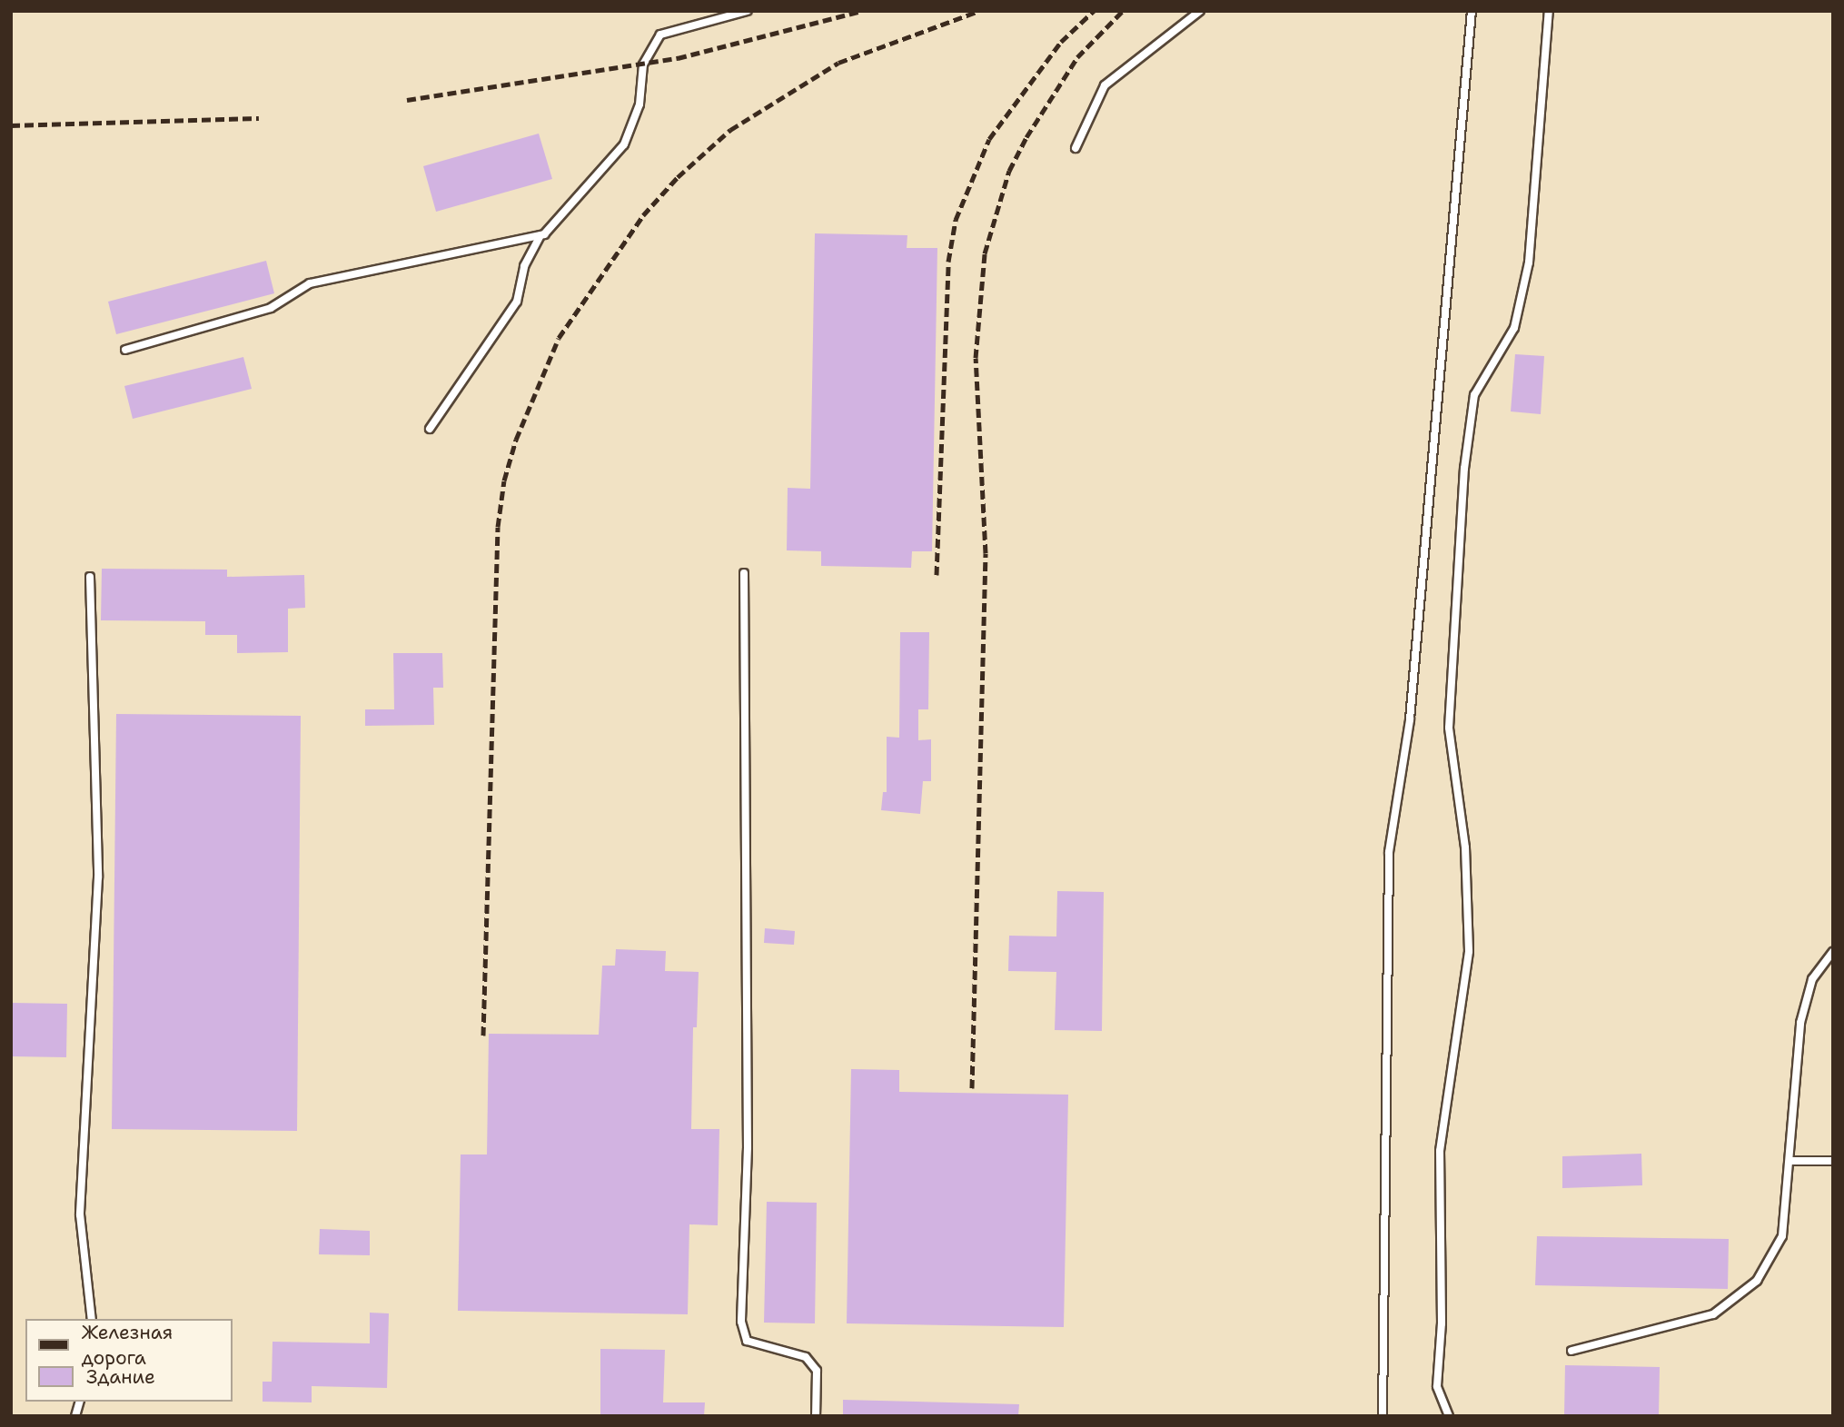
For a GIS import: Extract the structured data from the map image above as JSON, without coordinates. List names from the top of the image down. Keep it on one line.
{"legend":["Железная дорога","Здание"]}
